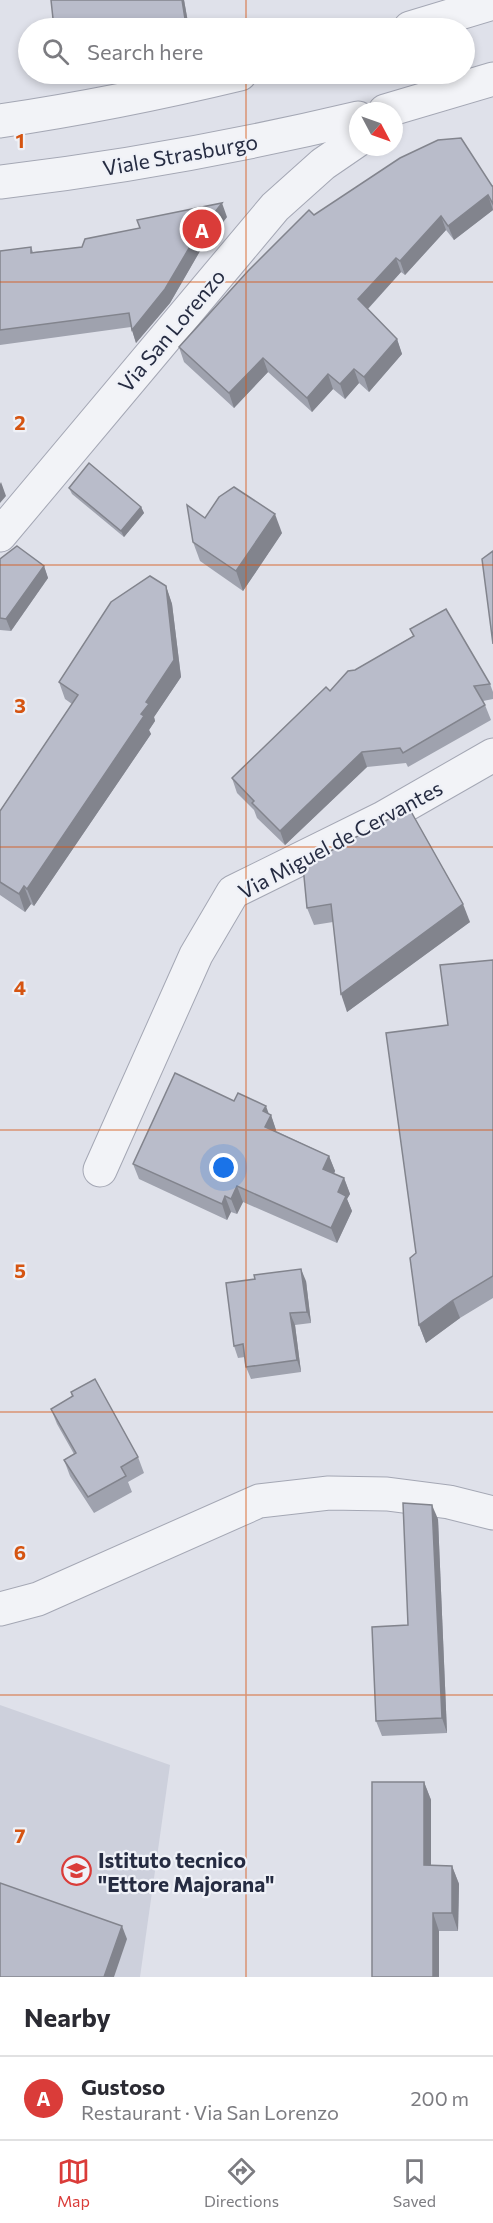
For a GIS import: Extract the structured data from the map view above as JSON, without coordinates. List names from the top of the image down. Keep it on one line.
{"streets":{"street":["Viale Strasburgo","Via San Lorenzo","Via Miguel de Cervantes"]},"places":{"school or university":["Istituto tecnico \"Ettore Majorana\""]},"north":"bottom right","page":{"search":"Search here","pins":"A","heading":"Nearby","list":[{"mark":"A","name":"Gustoso","note":"Restaurant · Via San Lorenzo","value":"200 m"}],"nav":["Map","Directions","Saved"]},"grid":{"rows":["1","2","3","4","5","6","7"]}}
